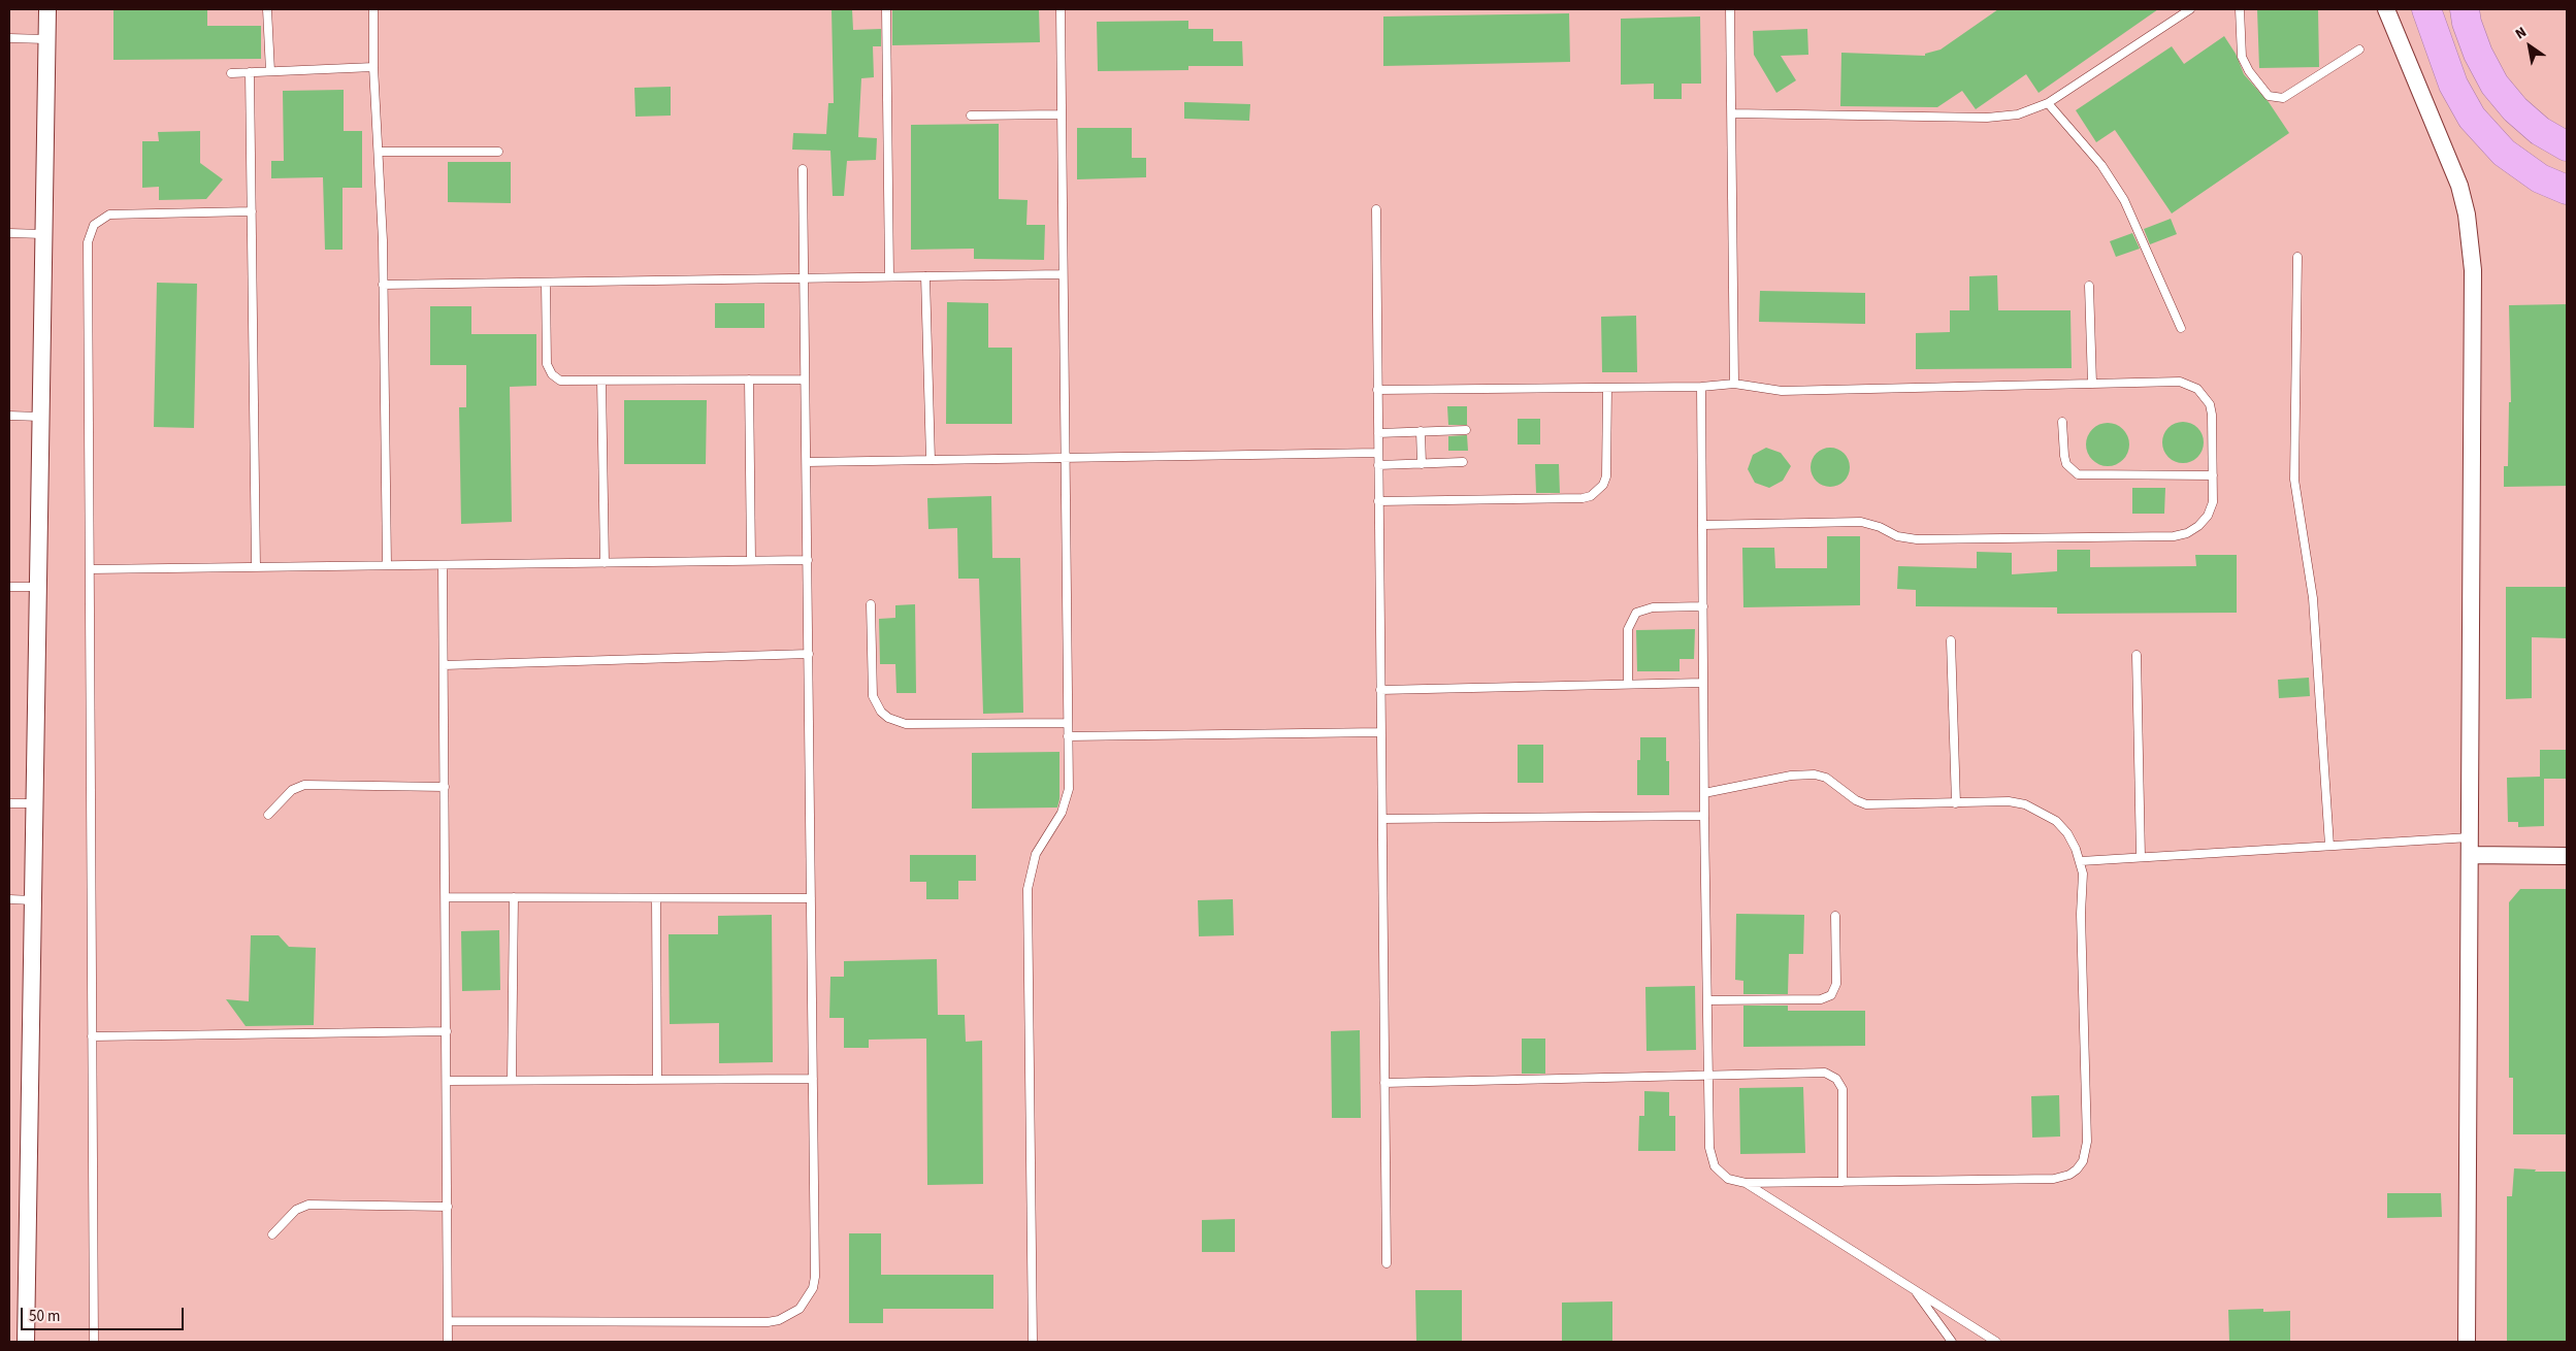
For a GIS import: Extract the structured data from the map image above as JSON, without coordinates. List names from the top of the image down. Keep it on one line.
{"scale_bar":"50 m","north":"top left"}
